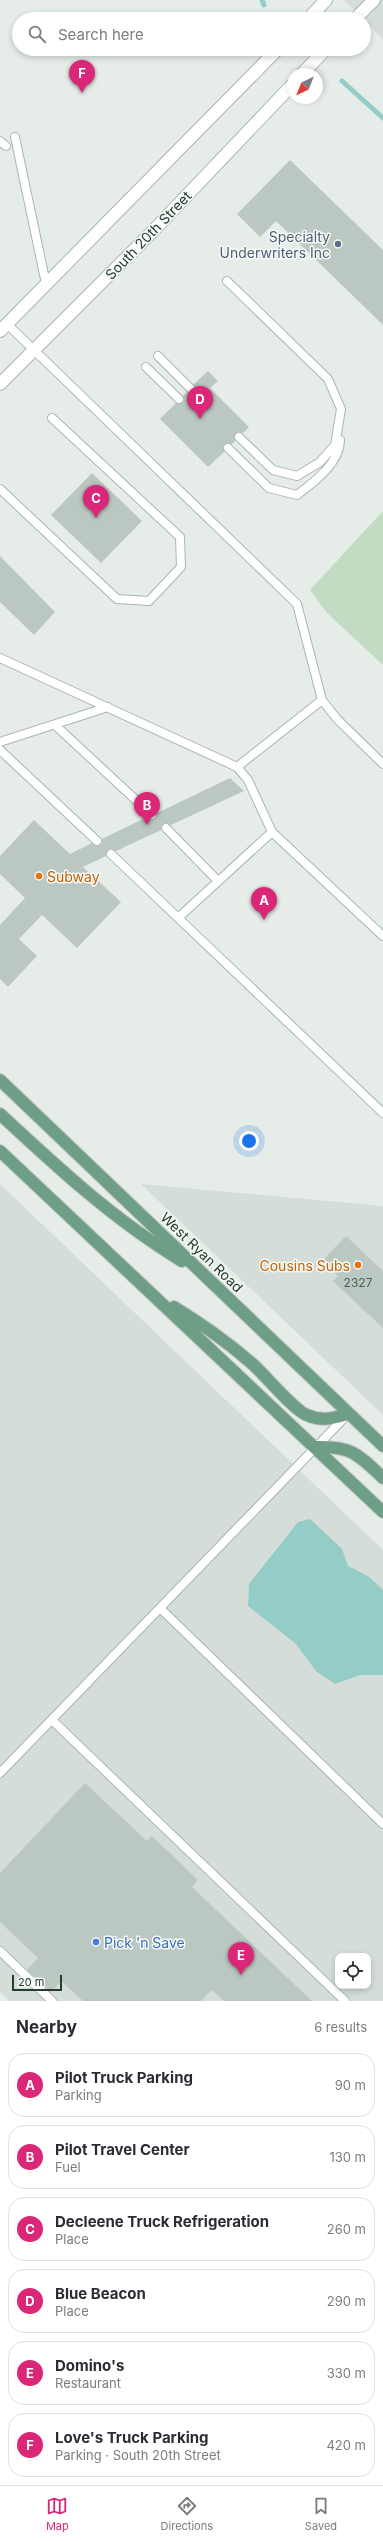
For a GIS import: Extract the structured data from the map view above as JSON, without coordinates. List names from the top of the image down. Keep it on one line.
{"streets":{"main road":["West Ryan Road"],"street":["South 20th Street"]},"places":["Specialty Underwriters Inc","Subway","Cousins Subs","Pick 'n Save"],"house_numbers":["2327"],"scale_bar":"20 m","north":"bottom left","page":{"search":"Search here","pins":["F","D","C","B","A","E"],"scale":"20 m","heading":["Nearby","6 results"],"list":[{"mark":"A","name":"Pilot Truck Parking","note":"Parking","value":"90 m"},{"mark":"B","name":"Pilot Travel Center","note":"Fuel","value":"130 m"},{"mark":"C","name":"Decleene Truck Refrigeration","note":"Place","value":"260 m"},{"mark":"D","name":"Blue Beacon","note":"Place","value":"290 m"},{"mark":"E","name":"Domino's","note":"Restaurant","value":"330 m"},{"mark":"F","name":"Love's Truck Parking","note":"Parking · South 20th Street","value":"420 m"}],"nav":["Map","Directions","Saved"]}}
